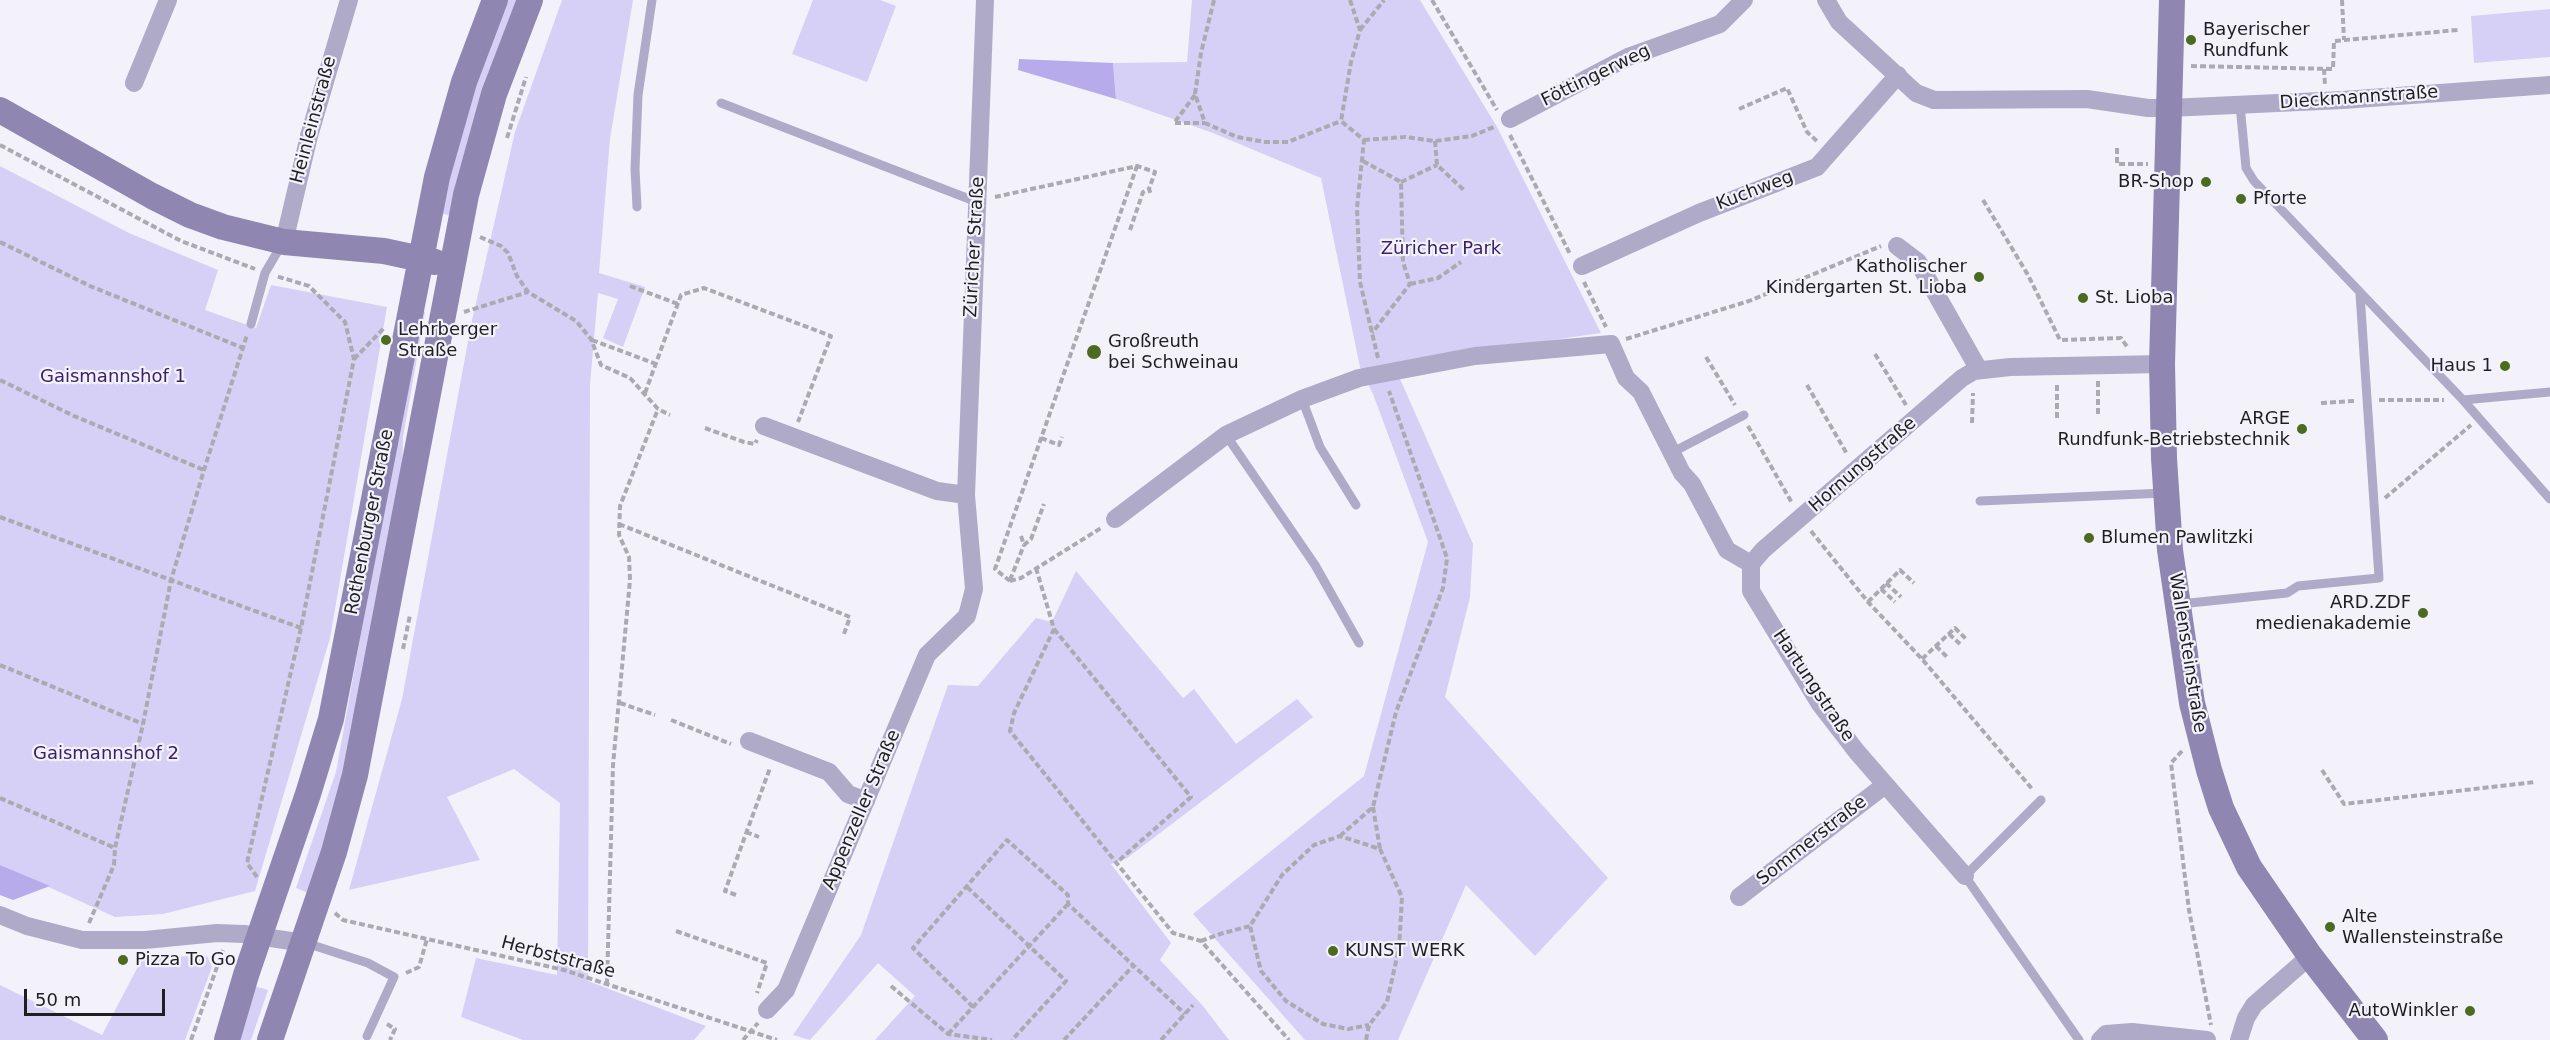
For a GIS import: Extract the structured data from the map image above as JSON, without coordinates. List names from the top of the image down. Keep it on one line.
{"streets":{"main road":["Rothenburger Straße","Wallensteinstraße"],"street":["Föttingerweg","Dieckmannstraße","Heinleinstraße","Kuchweg","Züricher Straße","Hornungstraße","Hartungstraße","Appenzeller Straße","Sommerstraße"],"path":["Herbststraße"]},"crossings":[["Dieckmannstraße","Kuchweg"],["Dieckmannstraße","Wallensteinstraße"],["Züricher Straße","Appenzeller Straße"],["Hornungstraße","Hartungstraße"],["Hartungstraße","Sommerstraße"]],"parks":["Züricher Park","Gaismannshof 1","Gaismannshof 2"],"places":["Bayerischer Rundfunk","BR-Shop","Pforte","Katholischer Kindergarten St. Lioba","St. Lioba","Lehrberger Straße","Großreuth bei Schweinau","Haus 1","ARGE Rundfunk-Betriebstechnik","Blumen Pawlitzki","ARD.ZDF medienakademie","Alte Wallensteinstraße","KUNST WERK","Pizza To Go","AutoWinkler"],"scale_bar":"50 m"}
